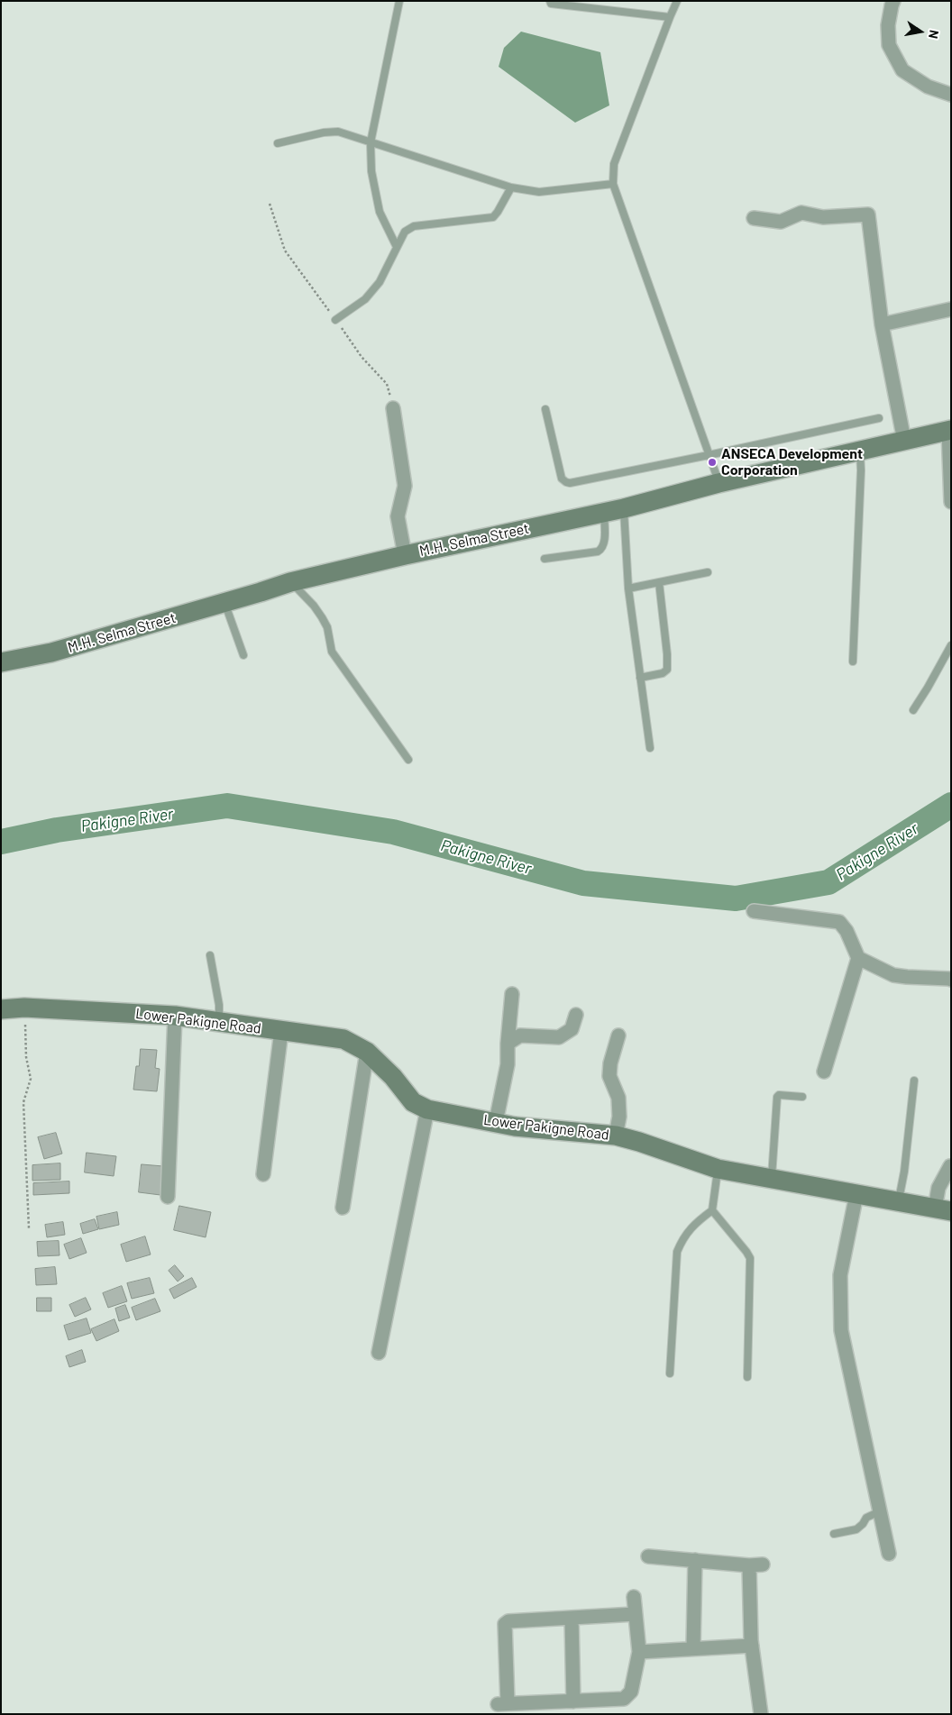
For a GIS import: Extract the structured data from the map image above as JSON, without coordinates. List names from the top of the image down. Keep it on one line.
{"streets":{"street":["M.H. Selma Street","Lower Pakigne Road"]},"water":["Pakigne River"],"places":["ANSECA Development Corporation"],"north":"right"}
